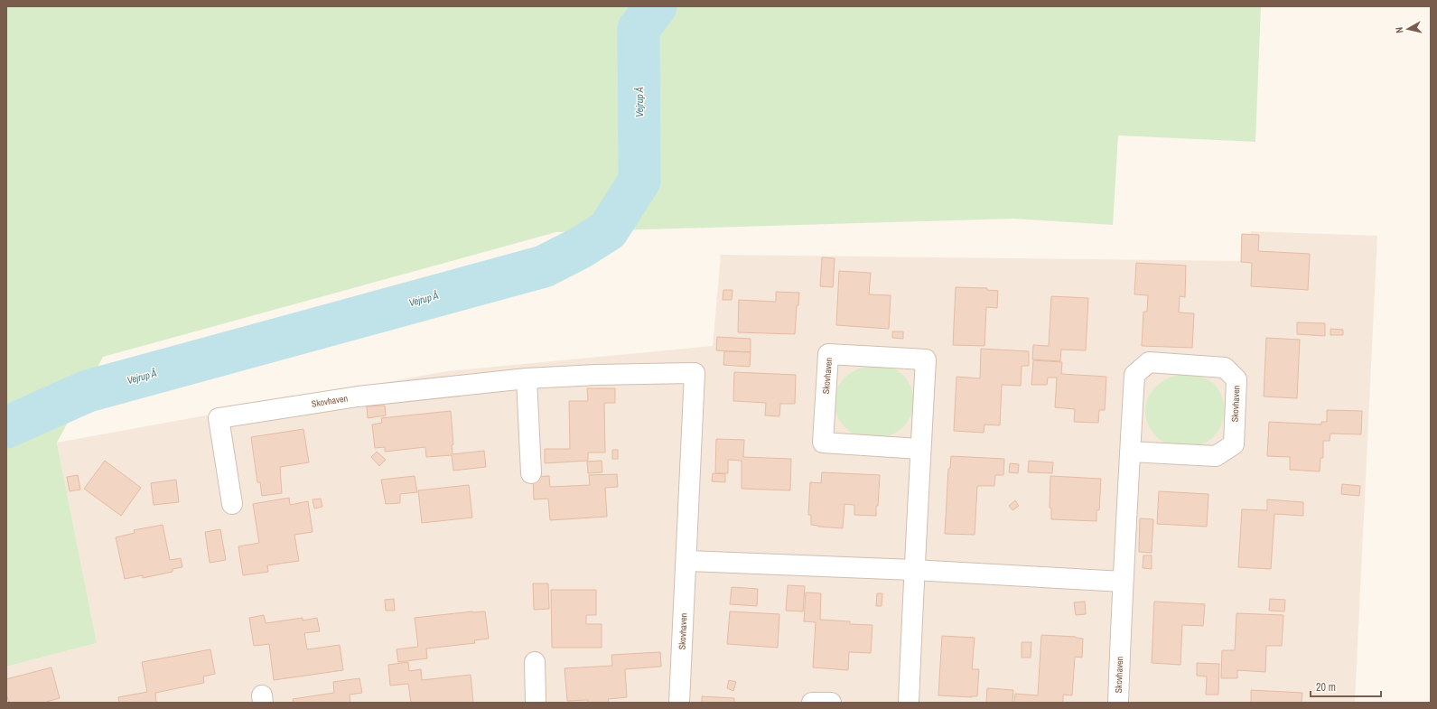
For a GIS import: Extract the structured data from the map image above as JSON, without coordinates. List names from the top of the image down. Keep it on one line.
{"streets":{"street":["Skovhaven"]},"water":["Vejrup Å"],"scale_bar":"20 m","north":"left"}
